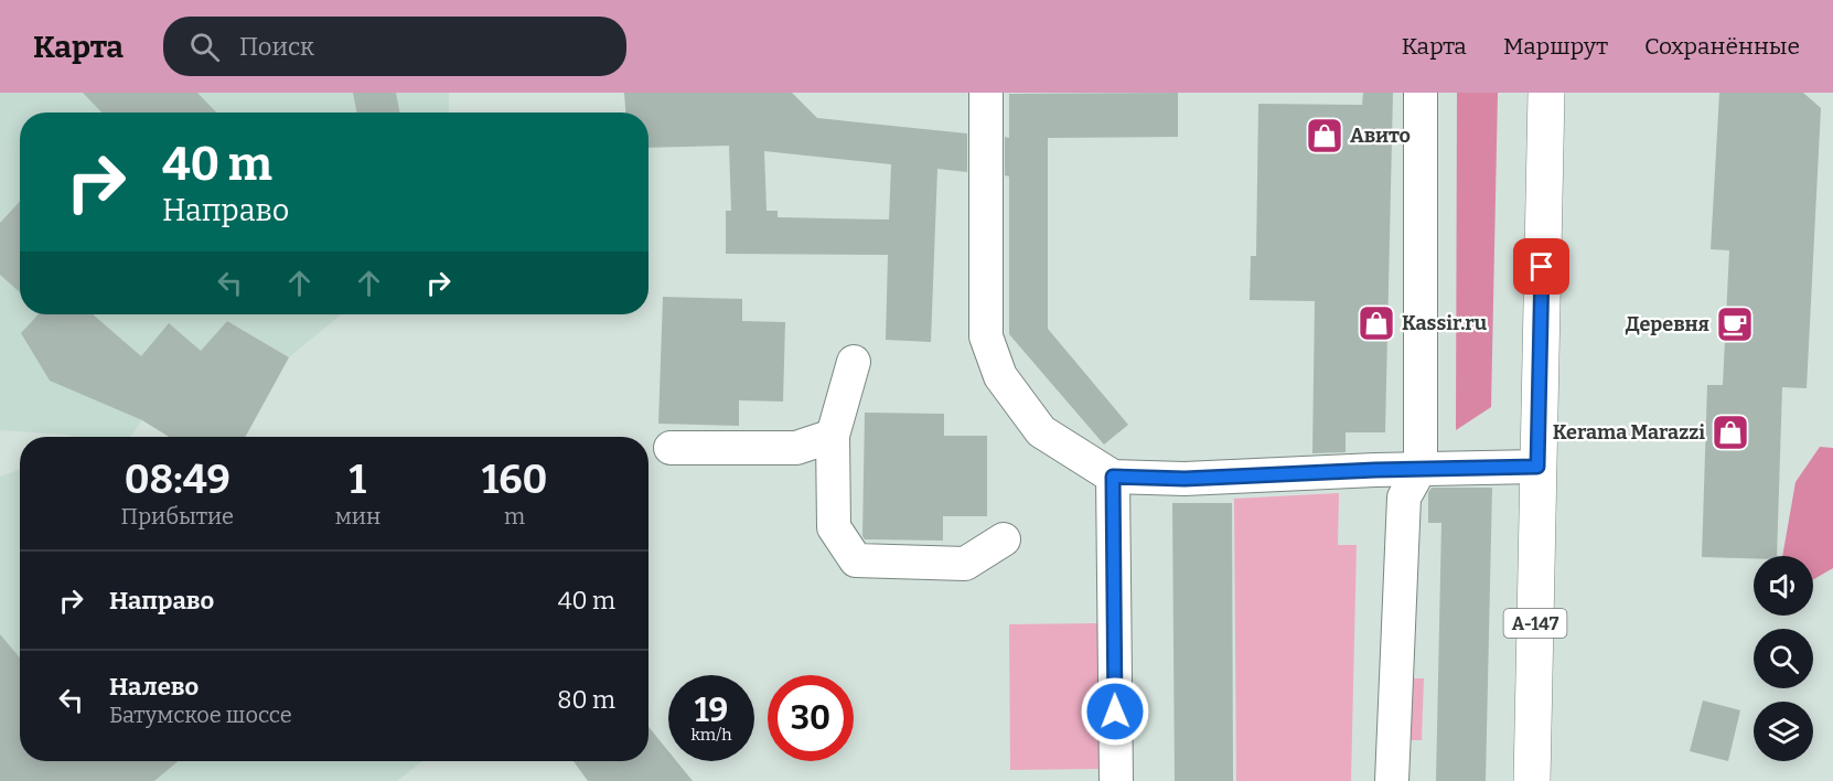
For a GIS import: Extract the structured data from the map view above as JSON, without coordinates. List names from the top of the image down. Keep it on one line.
{"streets":{"highway":["А-147"]},"places":{"shop":["Авито","Kassir.ru","Kerama Marazzi"],"cafe":["Деревня"]},"page":{"header":"Карта","search":"Поиск","nav":["Карта","Маршрут","Сохранённые"],"turn":["40 m","Направо"],"eta":["08:49","Прибытие","1","мин","160","m"],"list":[{"name":"Направо","value":"40 m"},{"name":"Налево","note":"Батумское шоссе","value":"80 m"}],"speed":"19 km/h","limit":"30"}}
